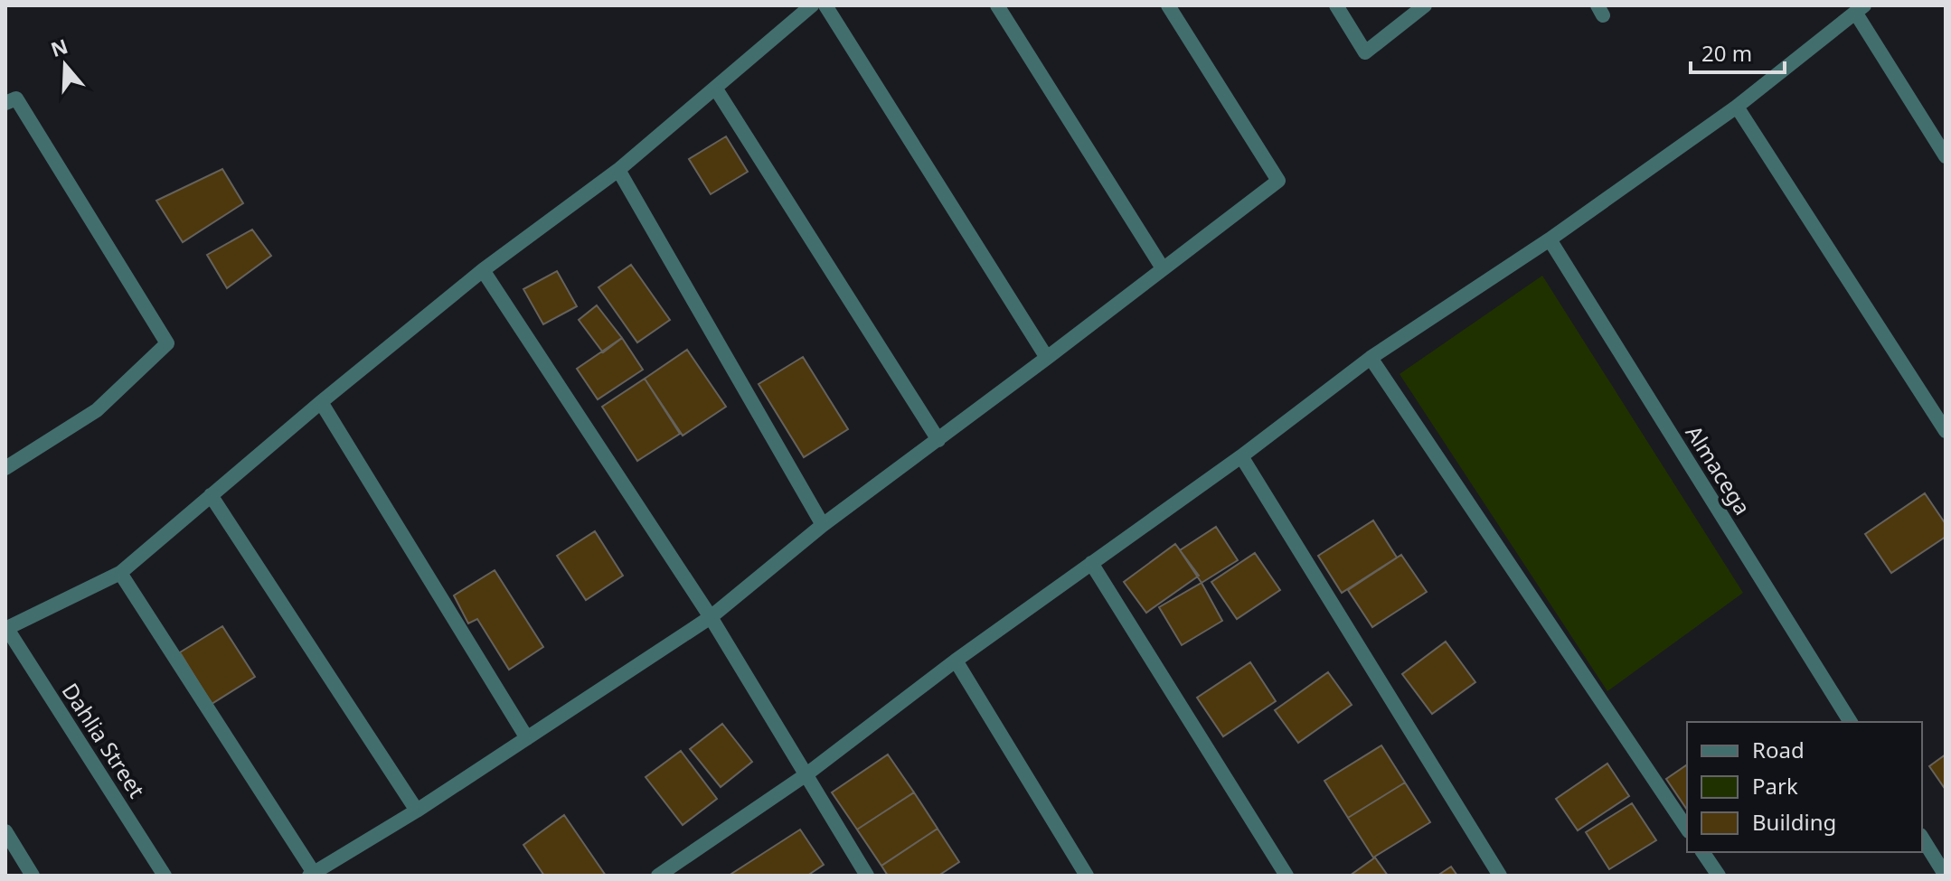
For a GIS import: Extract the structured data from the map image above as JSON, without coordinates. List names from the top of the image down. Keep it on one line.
{"streets":{"street":["Almacega","Dahlia Street"]},"legend":["Road","Park","Building"],"scale_bar":"20 m","north":"top"}
